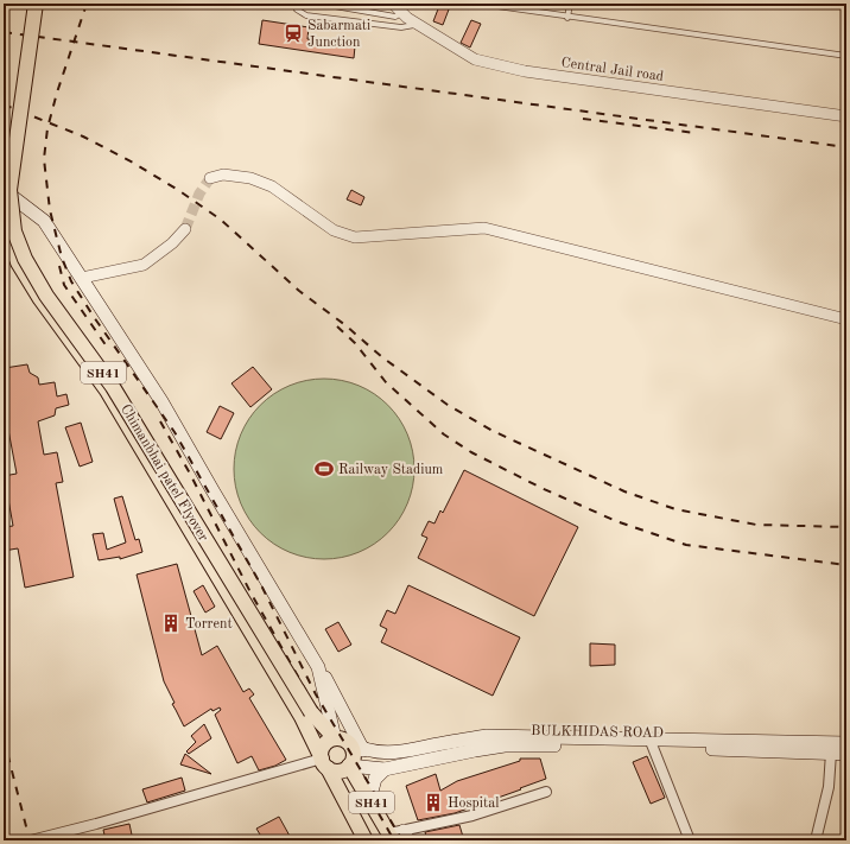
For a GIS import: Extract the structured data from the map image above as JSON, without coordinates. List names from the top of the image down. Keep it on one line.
{"streets":{"main road":["SH41","Chimanbhai patel Flyover","BULKHIDAS ROAD"],"street":["Central Jail road"]},"crossings":[["SH41","Chimanbhai patel Flyover"],["SH41","BULKHIDAS ROAD"],["Chimanbhai patel Flyover","BULKHIDAS ROAD"]],"places":{"station":["Sabarmati Junction"],"sports":["Railway Stadium"],"building":["Torrent","Hospital"]}}
